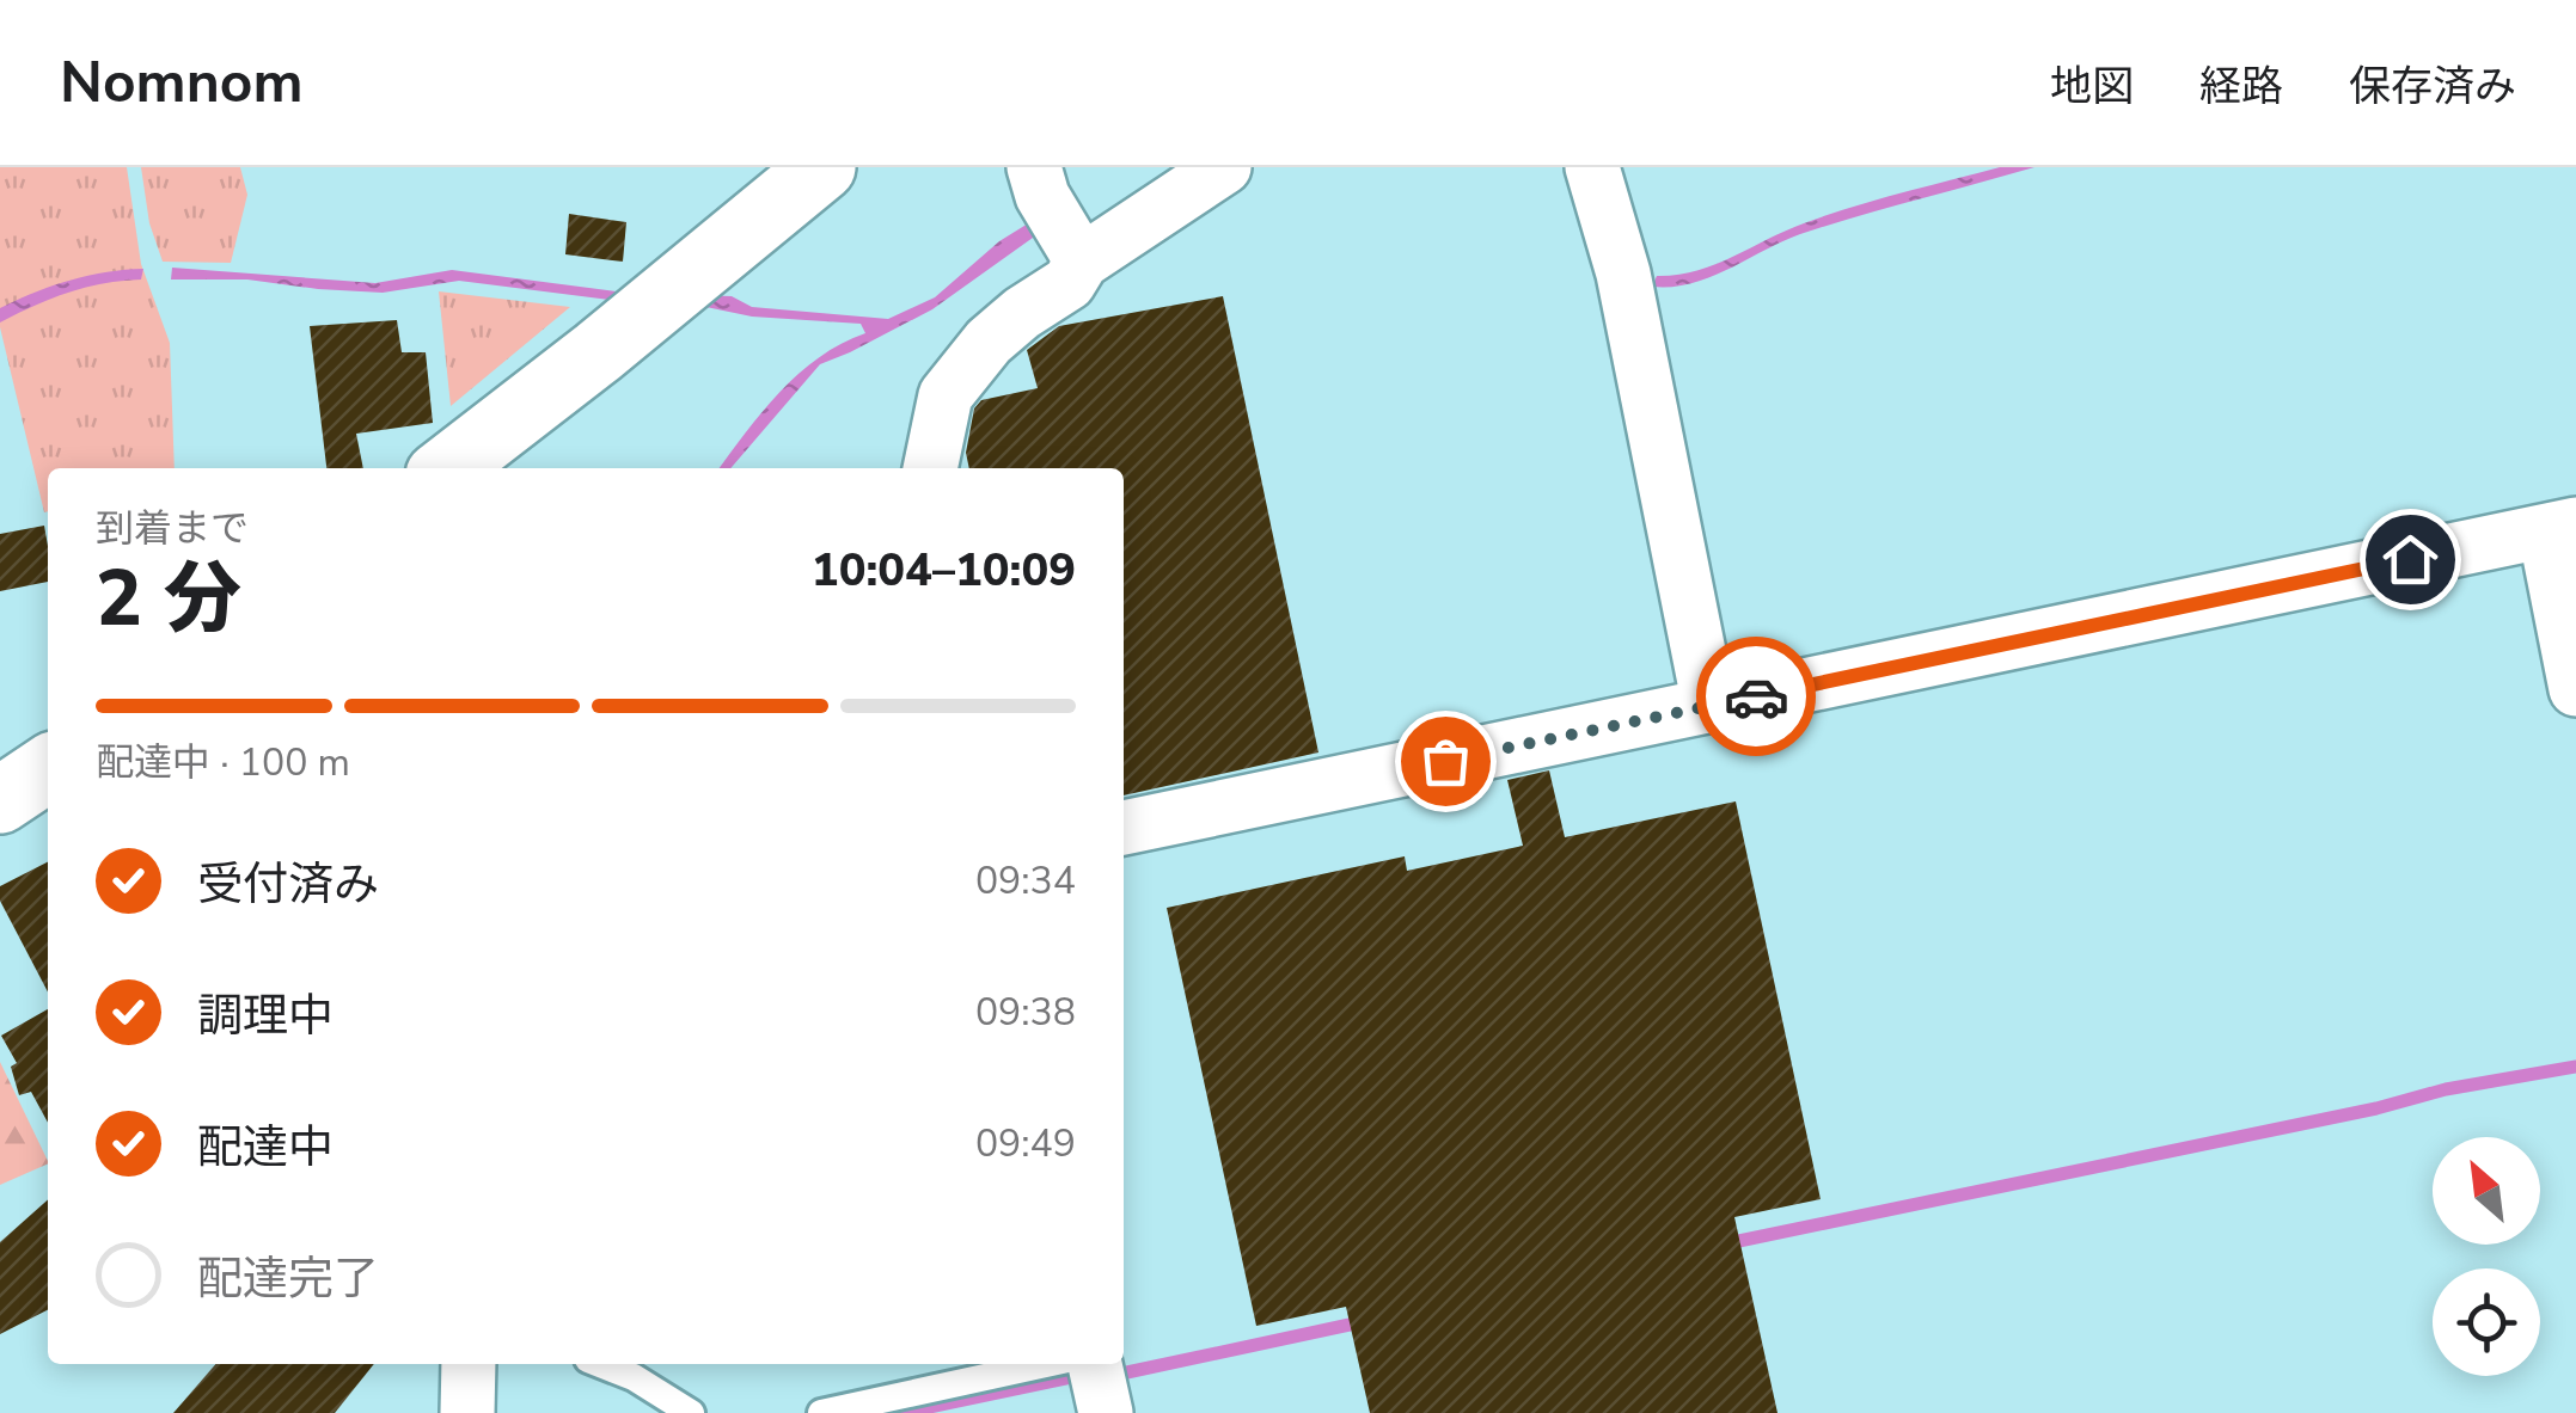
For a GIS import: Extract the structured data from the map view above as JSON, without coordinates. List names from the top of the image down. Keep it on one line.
{"north":"top left","page":{"header":"Nomnom","nav":["地図","経路","保存済み"],"heading":["2 分","到着まで","10:04–10:09"],"bar":"配達中 · 100 m","list":[["受付済み","09:34"],["調理中","09:38"],["配達中","09:49"],"配達完了"]}}
